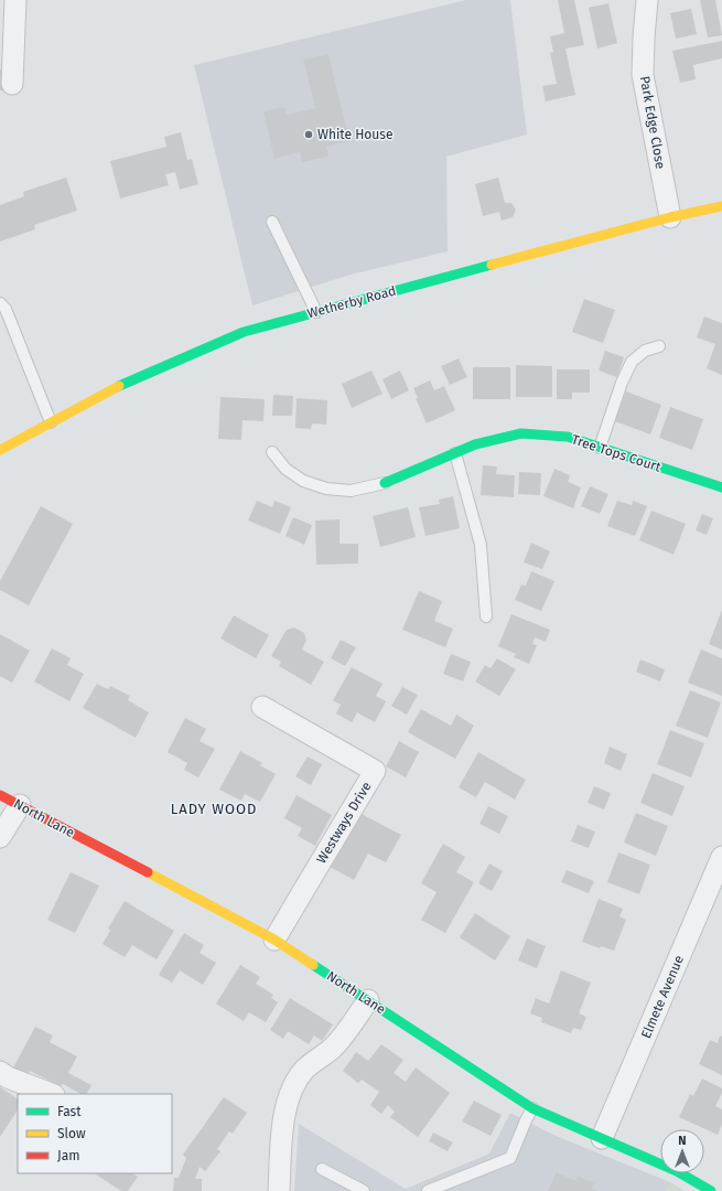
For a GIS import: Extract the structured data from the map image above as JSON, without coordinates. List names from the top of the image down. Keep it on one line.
{"streets":{"street":["Park Edge Close","Wetherby Road","Tree Tops Court","North Lane","Westways Drive","Elmete Avenue"]},"crossings":[["Park Edge Close","Wetherby Road"],["North Lane","Westways Drive"],["North Lane","Elmete Avenue"]],"districts":["LADY WOOD"],"places":["White House"],"legend":["Fast","Slow","Jam"],"north":"top"}
